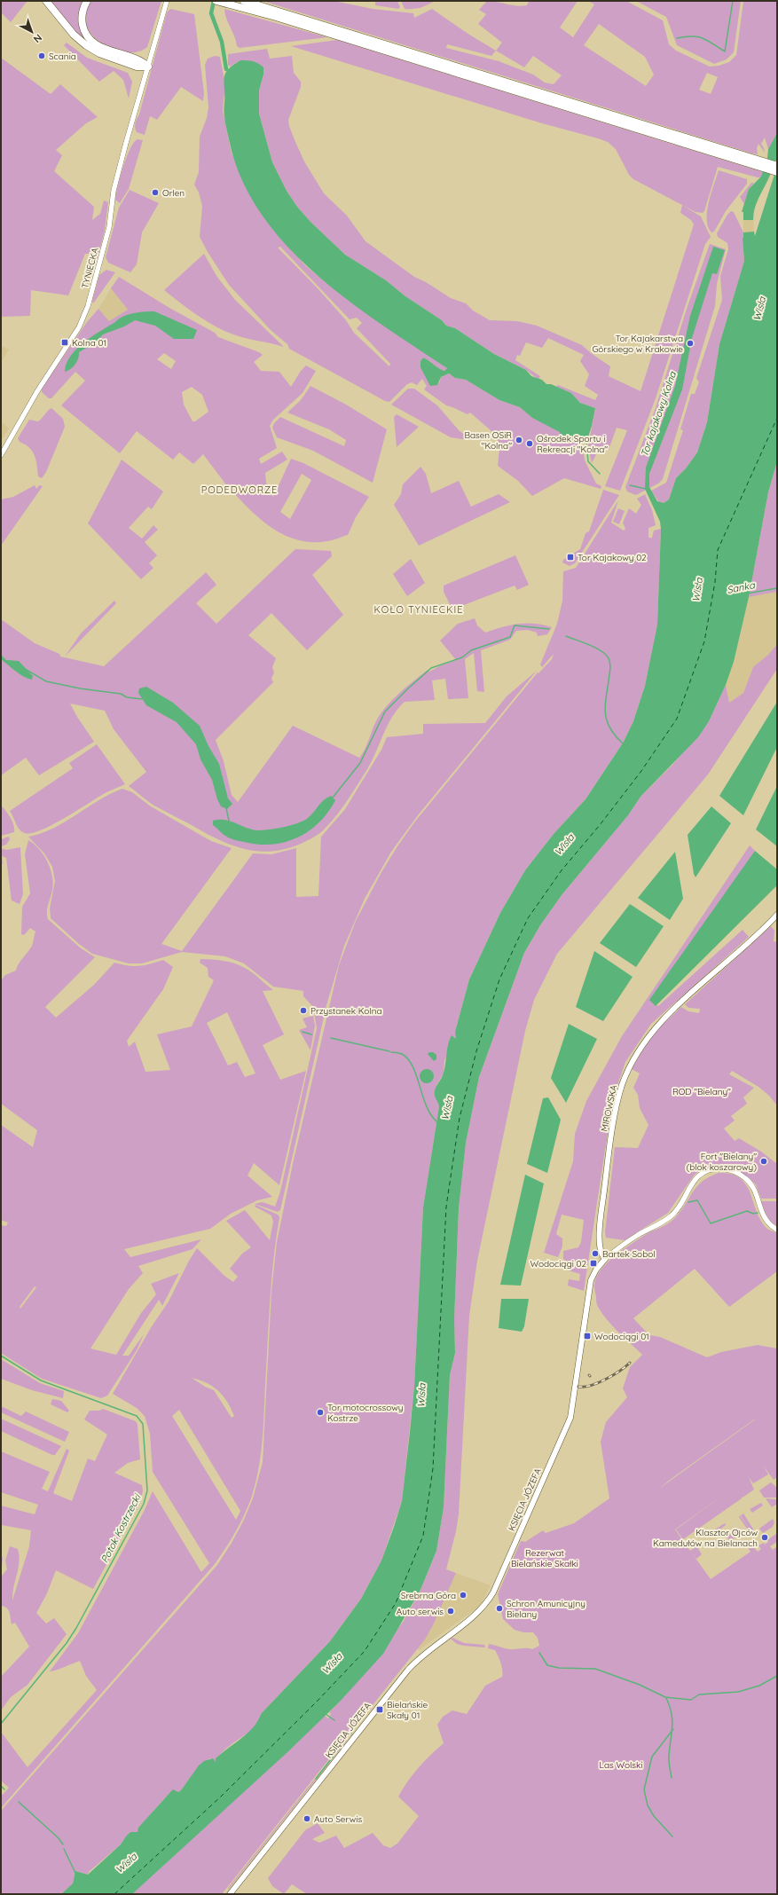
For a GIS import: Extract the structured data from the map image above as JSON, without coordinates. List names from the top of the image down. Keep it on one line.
{"streets":{"main road":["MIROWSKA","KSIĘCIA JÓZEFA"],"street":["TYNIECKA"]},"crossings":[["MIROWSKA","KSIĘCIA JÓZEFA"]],"districts":["PODEDWORZE","KOŁO TYNIECKIE"],"water":["Wisła","Tor kajakowy Kolna","Sanka","Potok Kostrzecki"],"parks":["ROD \"Bielany\"","Rezerwat Bielańskie Skałki","Las Wolski"],"places":{"other":["Scania","Orlen","Tor Kajakarstwa Górskiego w Krakowie","Basen OSiR \"Kolna\"","Ośrodek Sportu i Rekreacji \"Kolna\"","Przystanek Kolna","Fort \"Bielany\" (blok koszarowy)","Bartek Sobol","Tor motocrossowy Kostrze","Klasztor Ojców Kamedułów na Bielanach","Srebrna Góra","Schron Amunicyjny Bielany","Auto serwis","Auto Serwis"],"transit":["Kolna 01","Tor Kajakowy 02","Wodociągi 02","Wodociągi 01","Bielańskie Skały 01"]},"north":"bottom right"}
